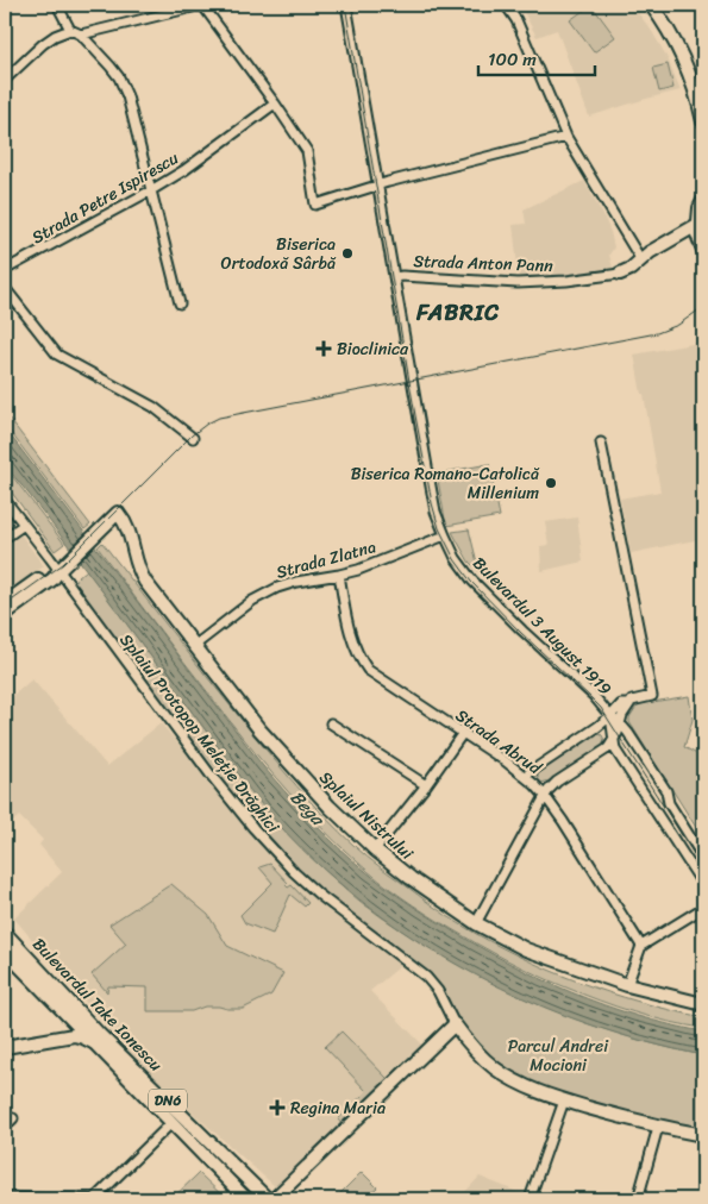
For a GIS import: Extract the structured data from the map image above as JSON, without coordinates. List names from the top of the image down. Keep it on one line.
{"streets":{"street":["Strada Petre Ispirescu","Strada Anton Pann","Strada Zlatna","Bulevardul 3 August 1919","Splaiul Protopop Meleție Drăghici","Strada Abrud","Splaiul Nistrului","Bulevardul Take Ionescu","DN6"]},"crossings":[["Strada Anton Pann","Bulevardul 3 August 1919"],["Strada Zlatna","Bulevardul 3 August 1919"],["Strada Zlatna","Strada Abrud"],["Strada Zlatna","Splaiul Nistrului"],["Splaiul Protopop Meleție Drăghici","Splaiul Nistrului"]],"districts":["FABRIC"],"water":["Bega"],"parks":["Parcul Andrei Mocioni"],"places":{"other":["Biserica Ortodoxă Sârbă","Biserica Romano-Catolică Millenium"],"health":["Bioclinica","Regina Maria"]},"scale_bar":"100 m"}
